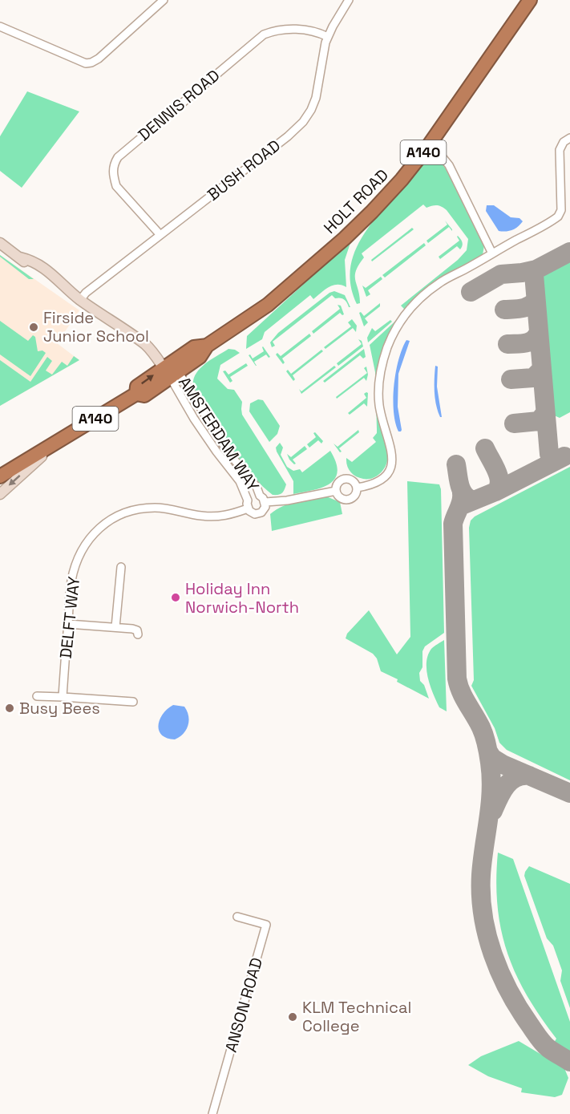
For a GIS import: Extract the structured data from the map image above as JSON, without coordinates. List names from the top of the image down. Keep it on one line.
{"streets":{"highway":["A140","HOLT ROAD"],"street":["DENNIS ROAD","BUSH ROAD","AMSTERDAM WAY","DELFT WAY","ANSON ROAD"]},"crossings":[["DENNIS ROAD","BUSH ROAD"],["A140","HOLT ROAD"],["A140","AMSTERDAM WAY"],["HOLT ROAD","AMSTERDAM WAY"],["AMSTERDAM WAY","DELFT WAY"]],"places":["Firside Junior School","Holiday Inn Norwich-North","Busy Bees","KLM Technical College"]}
